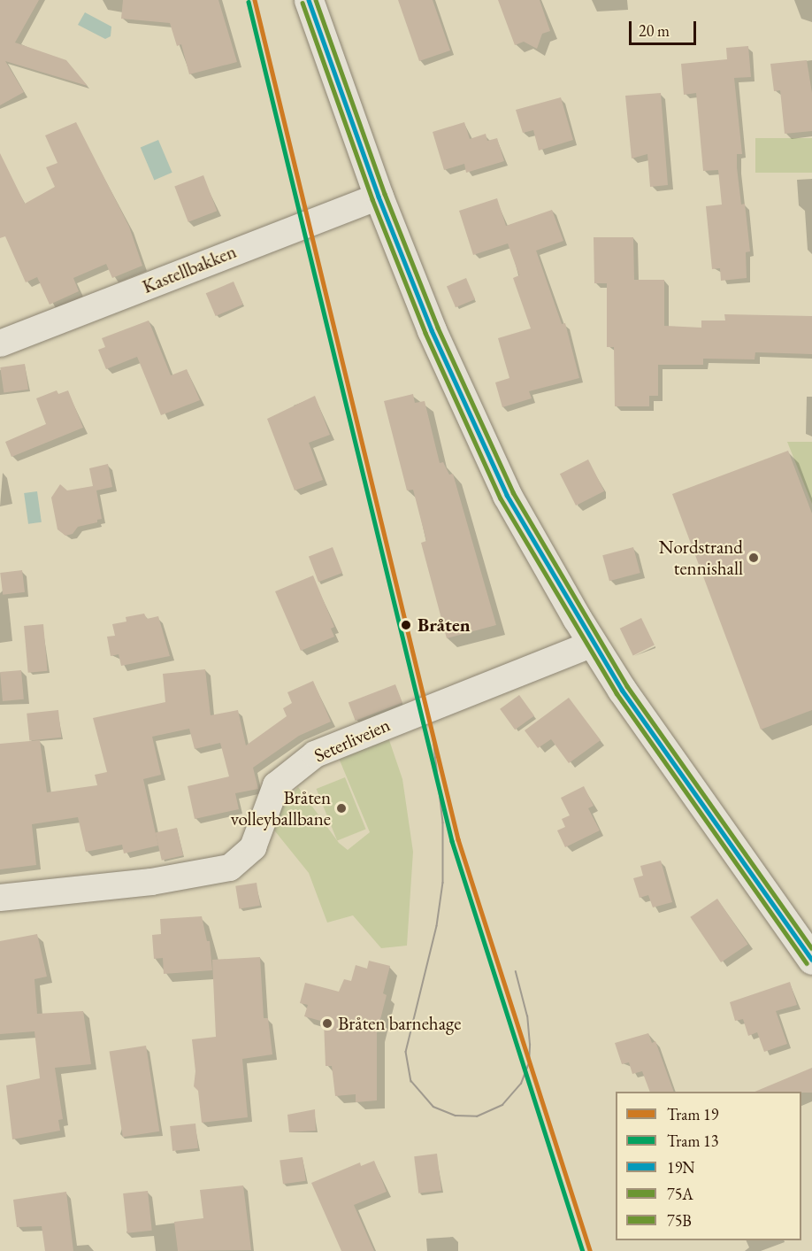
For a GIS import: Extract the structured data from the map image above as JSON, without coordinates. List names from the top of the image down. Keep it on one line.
{"streets":{"street":["Kastellbakken","Seterliveien"]},"places":["Nordstrand tennishall","Bråten","Bråten volleyballbane","Bråten barnehage"],"lines":["tram line 19","transit line 19N","transit line 75B","tram line 13","transit line 75A"],"legend":["Tram 19","Tram 13","19N","75A","75B"],"scale_bar":"20 m"}
